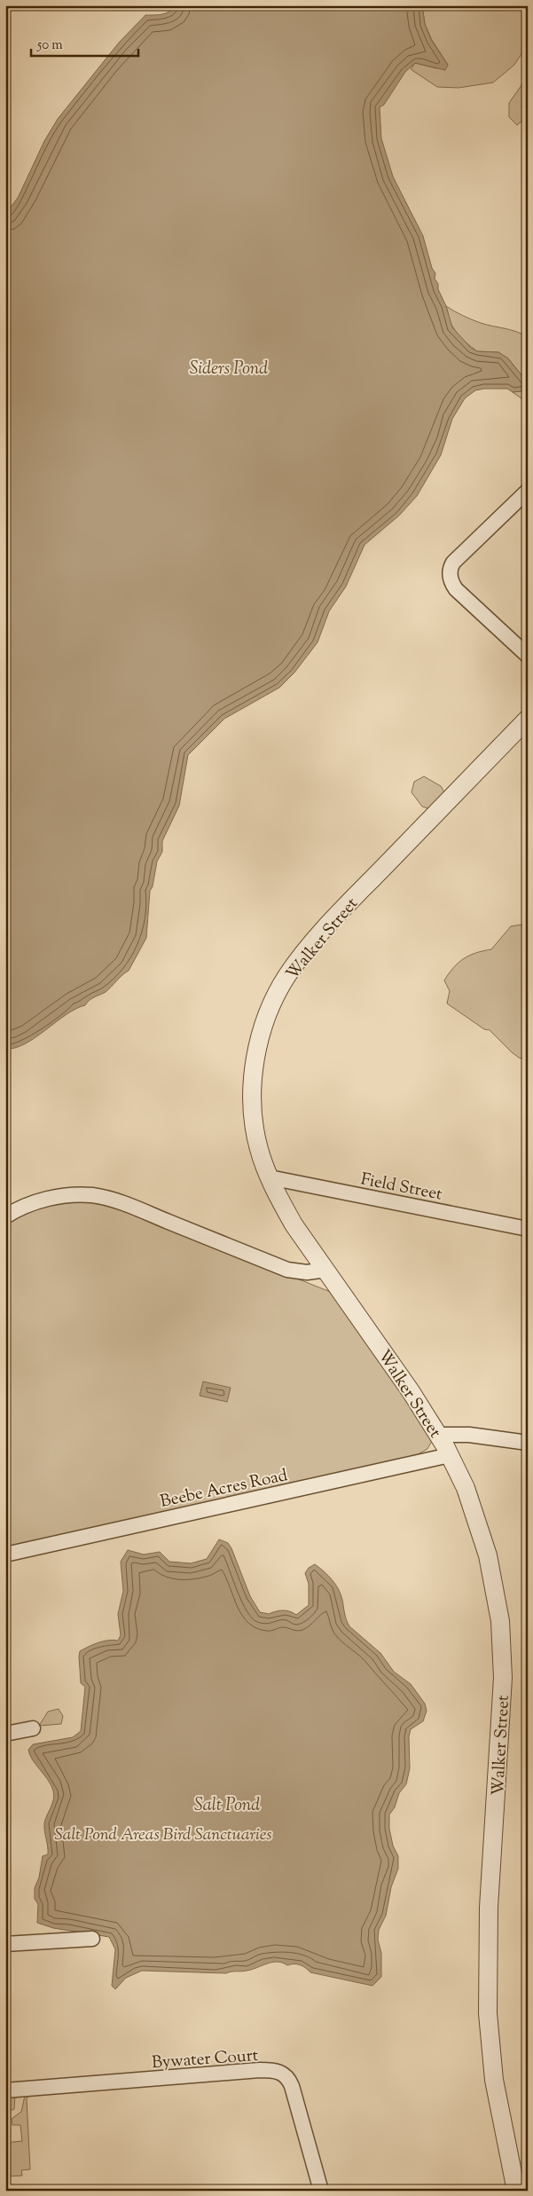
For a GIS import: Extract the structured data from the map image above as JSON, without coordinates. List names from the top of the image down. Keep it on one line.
{"streets":{"street":["Walker Street","Field Street","Beebe Acres Road","Bywater Court"]},"crossings":[["Walker Street","Field Street"],["Walker Street","Beebe Acres Road"]],"water":["Siders Pond","Salt Pond"],"parks":["Salt Pond Areas Bird Sanctuaries"],"scale_bar":"50 m"}
